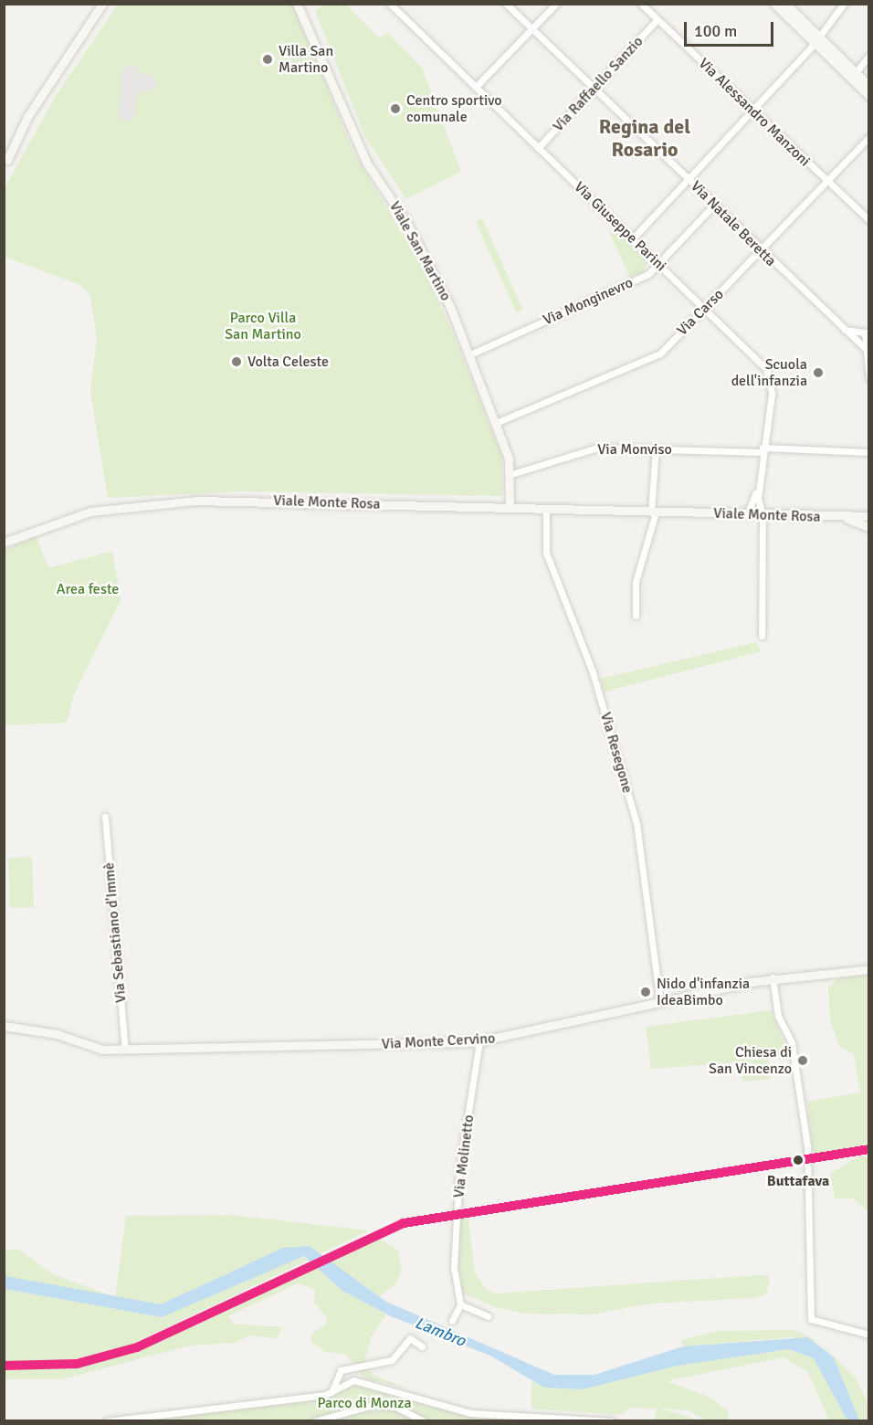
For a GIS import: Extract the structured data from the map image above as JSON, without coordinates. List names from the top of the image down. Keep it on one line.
{"streets":{"street":["Via Raffaello Sanzio","Via Alessandro Manzoni","Via Natale Beretta","Via Giuseppe Parini","Viale San Martino","Via Monginevro","Via Carso","Via Monviso","Viale Monte Rosa","Via Resegone","Via Sebastiano d'Immè","Via Monte Cervino","Via Molinetto"]},"crossings":[["Via Raffaello Sanzio","Via Alessandro Manzoni"],["Via Raffaello Sanzio","Via Natale Beretta"],["Via Raffaello Sanzio","Via Giuseppe Parini"],["Via Alessandro Manzoni","Via Carso"],["Via Natale Beretta","Via Monginevro"],["Via Natale Beretta","Via Carso"],["Via Giuseppe Parini","Via Monginevro"],["Via Giuseppe Parini","Via Carso"],["Via Giuseppe Parini","Via Monviso"],["Via Giuseppe Parini","Viale Monte Rosa"],["Viale San Martino","Via Monginevro"],["Viale San Martino","Via Carso"],["Viale San Martino","Via Monviso"],["Viale San Martino","Viale Monte Rosa"],["Viale Monte Rosa","Via Resegone"],["Via Resegone","Via Monte Cervino"],["Via Sebastiano d'Immè","Via Monte Cervino"],["Via Monte Cervino","Via Molinetto"]],"districts":["Regina del Rosario"],"water":["Lambro"],"parks":["Parco Villa San Martino","Area feste","Parco di Monza"],"places":["Villa San Martino","Centro sportivo comunale","Volta Celeste","Scuola dell'infanzia","Nido d'infanzia IdeaBimbo","Chiesa di San Vincenzo","Buttafava"],"scale_bar":"100 m"}
